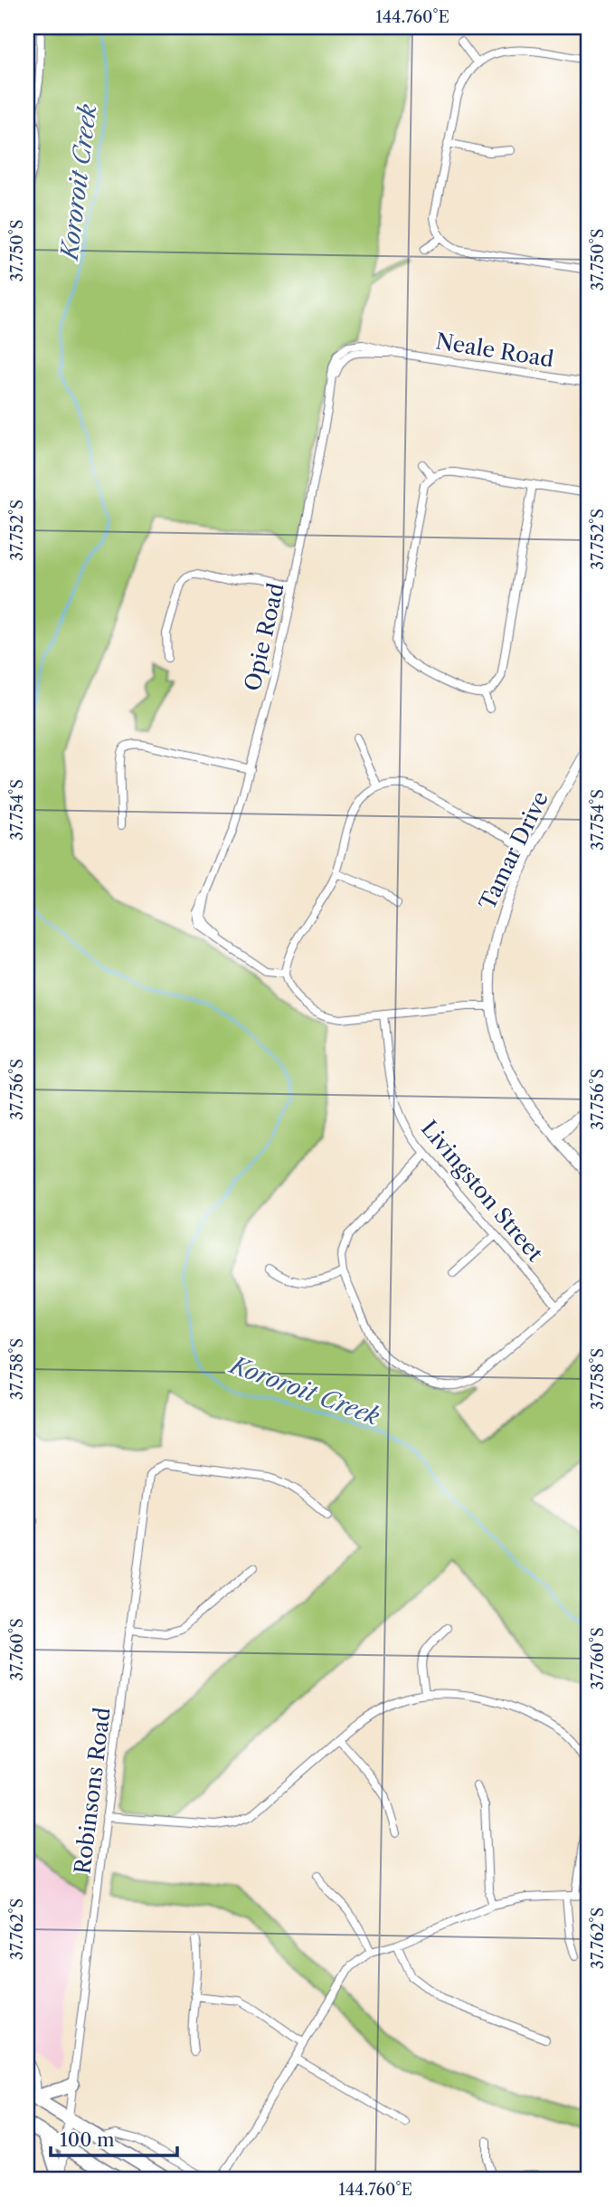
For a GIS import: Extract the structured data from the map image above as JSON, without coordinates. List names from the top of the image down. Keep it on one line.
{"streets":{"street":["Neale Road","Opie Road","Tamar Drive","Livingston Street","Robinsons Road"]},"crossings":[["Neale Road","Opie Road"]],"water":["Kororoit Creek"],"scale_bar":"100 m","coordinates":["144.760°E","37.750°S","37.752°S","37.754°S","37.756°S","37.758°S","37.760°S","37.762°S"]}
